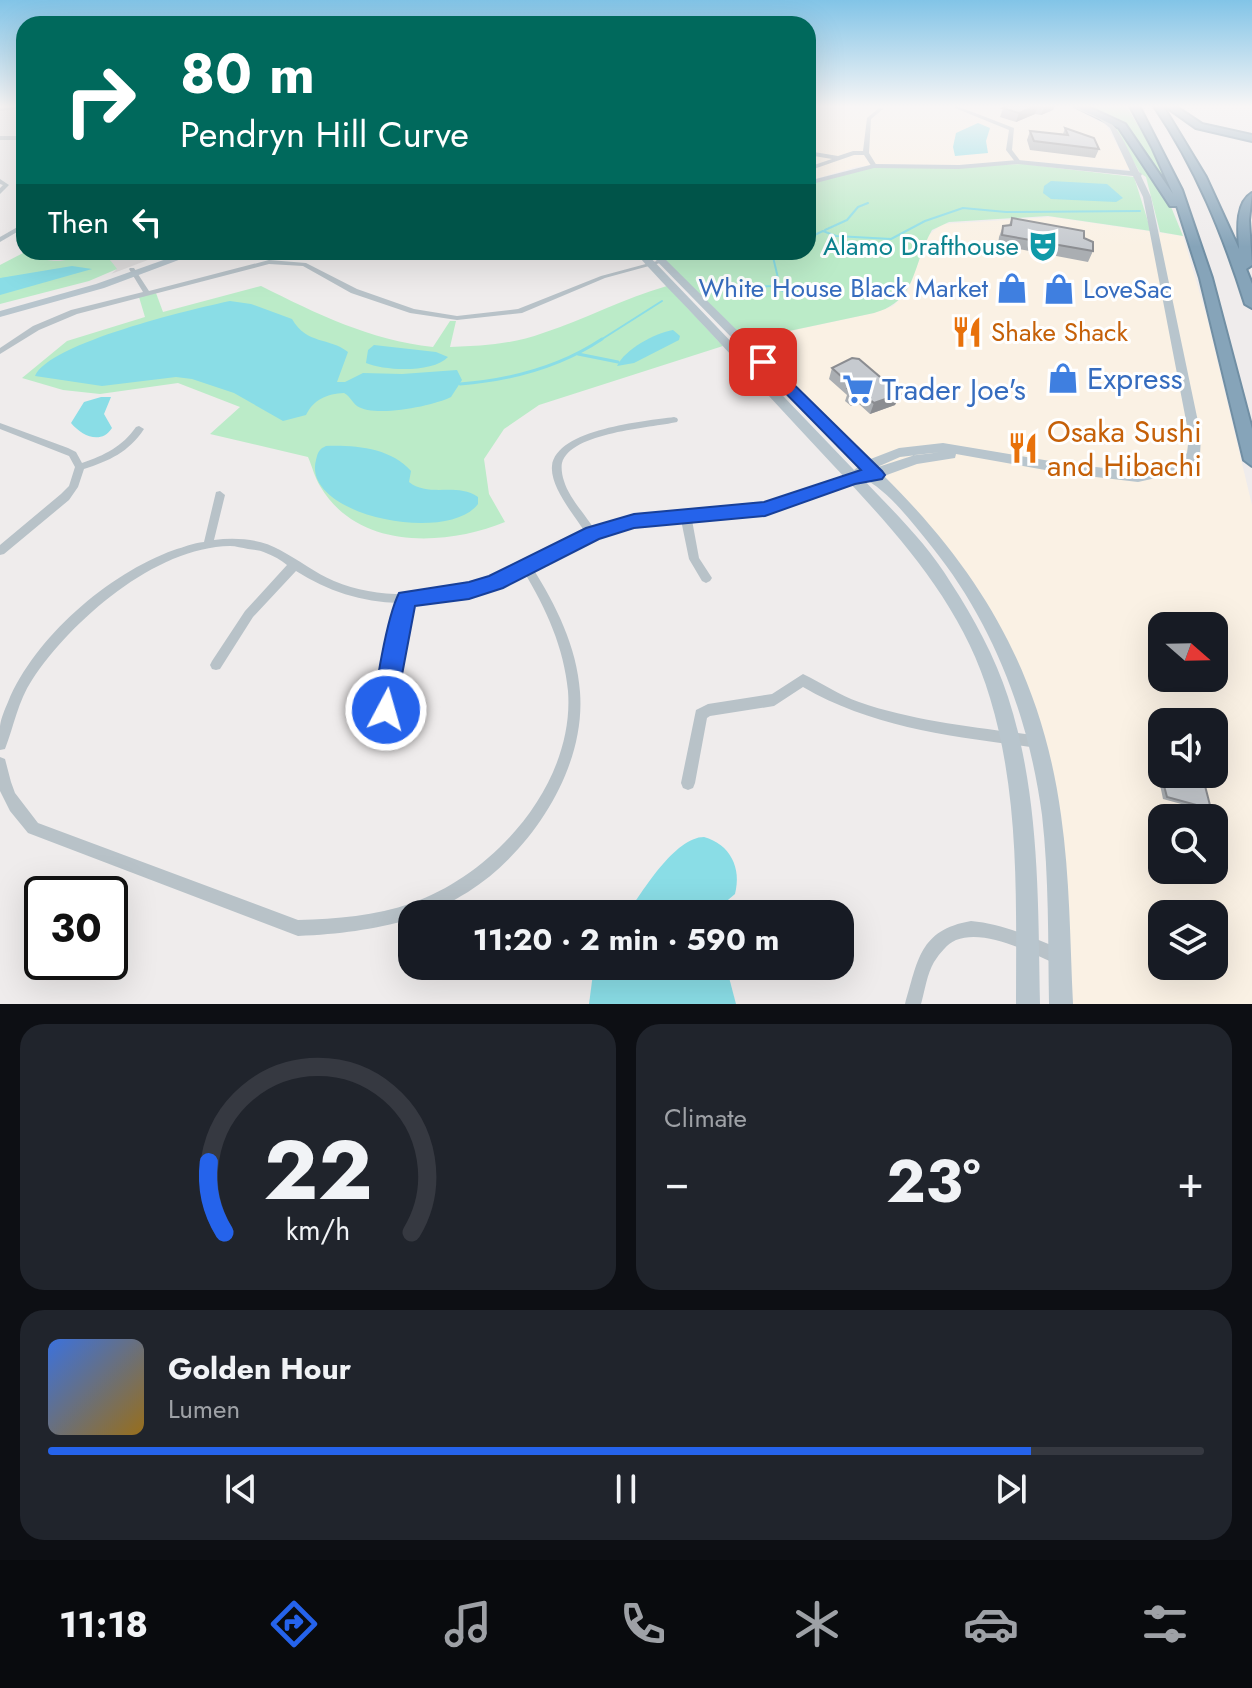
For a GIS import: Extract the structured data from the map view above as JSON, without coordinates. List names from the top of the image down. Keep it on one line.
{"places":{"theatre":["Alamo Drafthouse"],"shop":["White House Black Market","LoveSac","Express"],"restaurant":["Shake Shack","Osaka Sushi and Hibachi"],"supermarket":["Trader Joe's"]},"north":"right","page":{"turn":["80 m","Pendryn Hill Curve"],"then":"Then","limit":"30","trip":"11:20 · 2 min · 590 m","tile":"Climate","heat":["−","23°","+"],"song":["Golden Hour","Lumen"],"tabs":"11:18","gauge":["22","km/h"]}}
